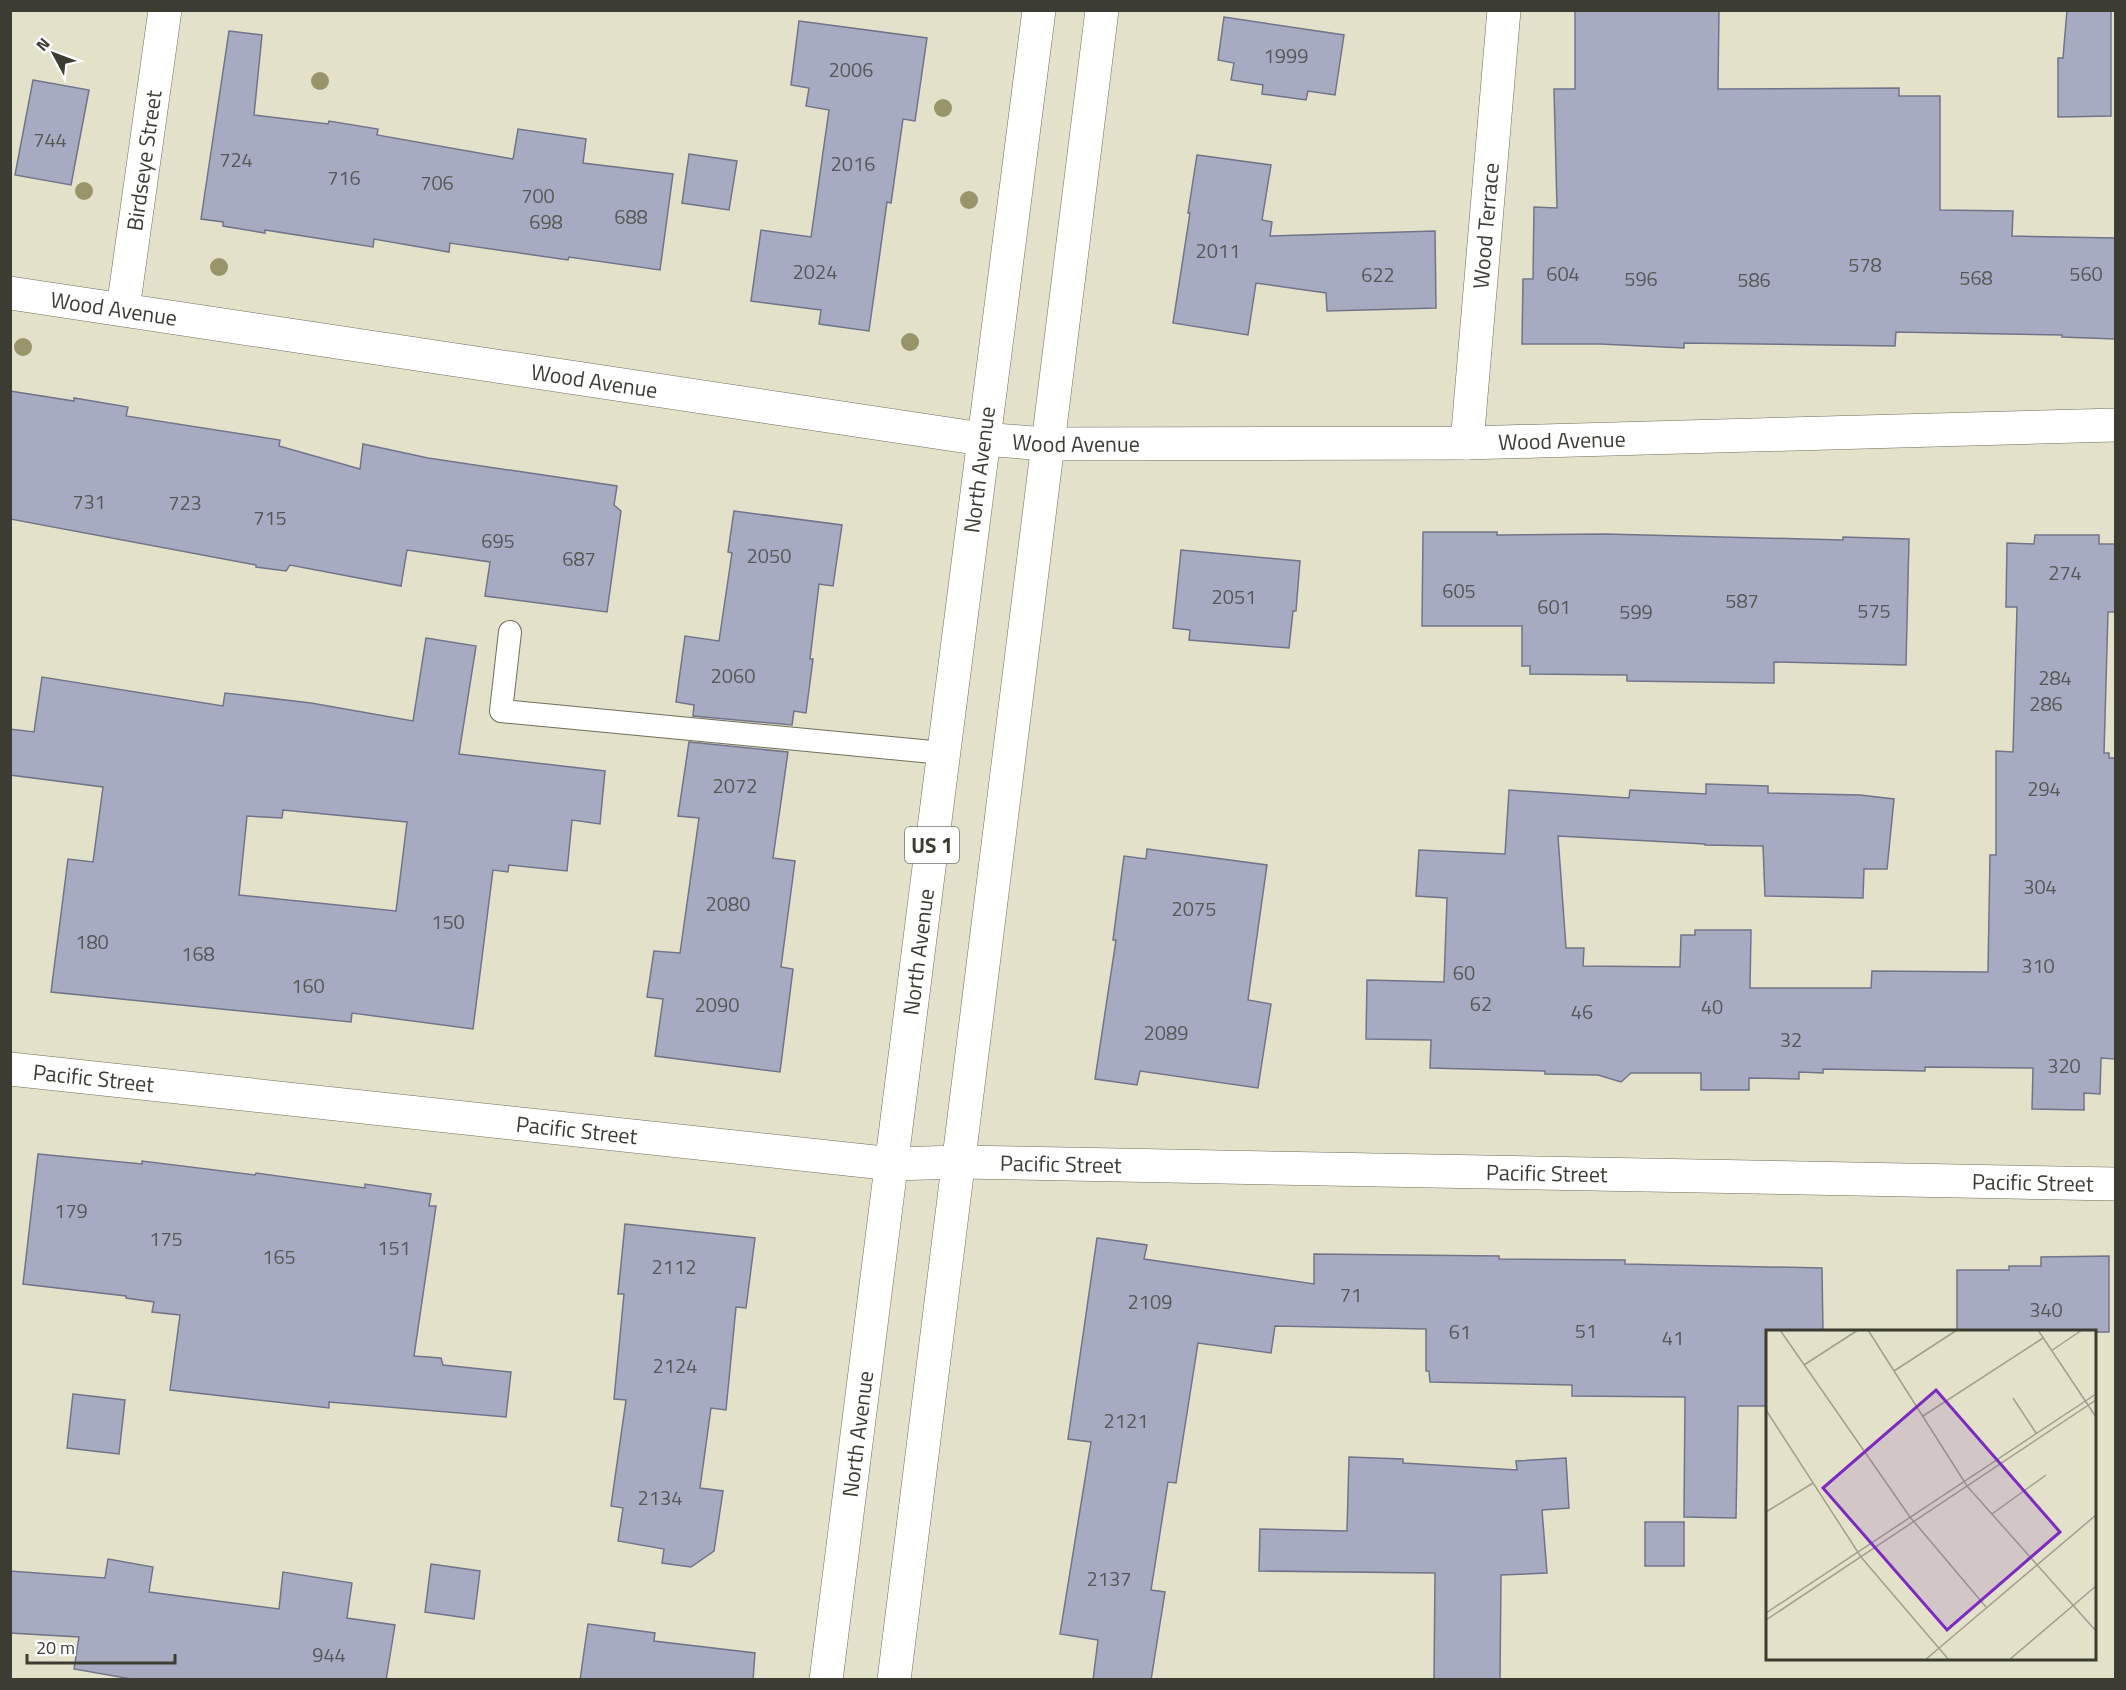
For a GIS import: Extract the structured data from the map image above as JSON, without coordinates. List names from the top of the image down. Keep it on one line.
{"streets":{"street":["Birdseye Street","Wood Terrace","Wood Avenue","North Avenue","US 1","Pacific Street"]},"crossings":[["Birdseye Street","Wood Avenue"],["Wood Terrace","Wood Avenue"],["Wood Avenue","North Avenue"],["North Avenue","Pacific Street"]],"house_numbers":["1999","2006","744","724","2016","716","706","700","688","698","2011","578","2024","604","560","622","568","596","586","731","723","715","695","2050","687","274","605","2051","587","601","575","599","2060","284","286","2072","294","304","2080","2075","150","180","168","310","60","160","62","2090","40","46","2089","32","320","179","175","151","165","2112","71","2109","340","51","61","41","2124","2121","2134","2137","944"],"scale_bar":"20 m","north":"top left"}
